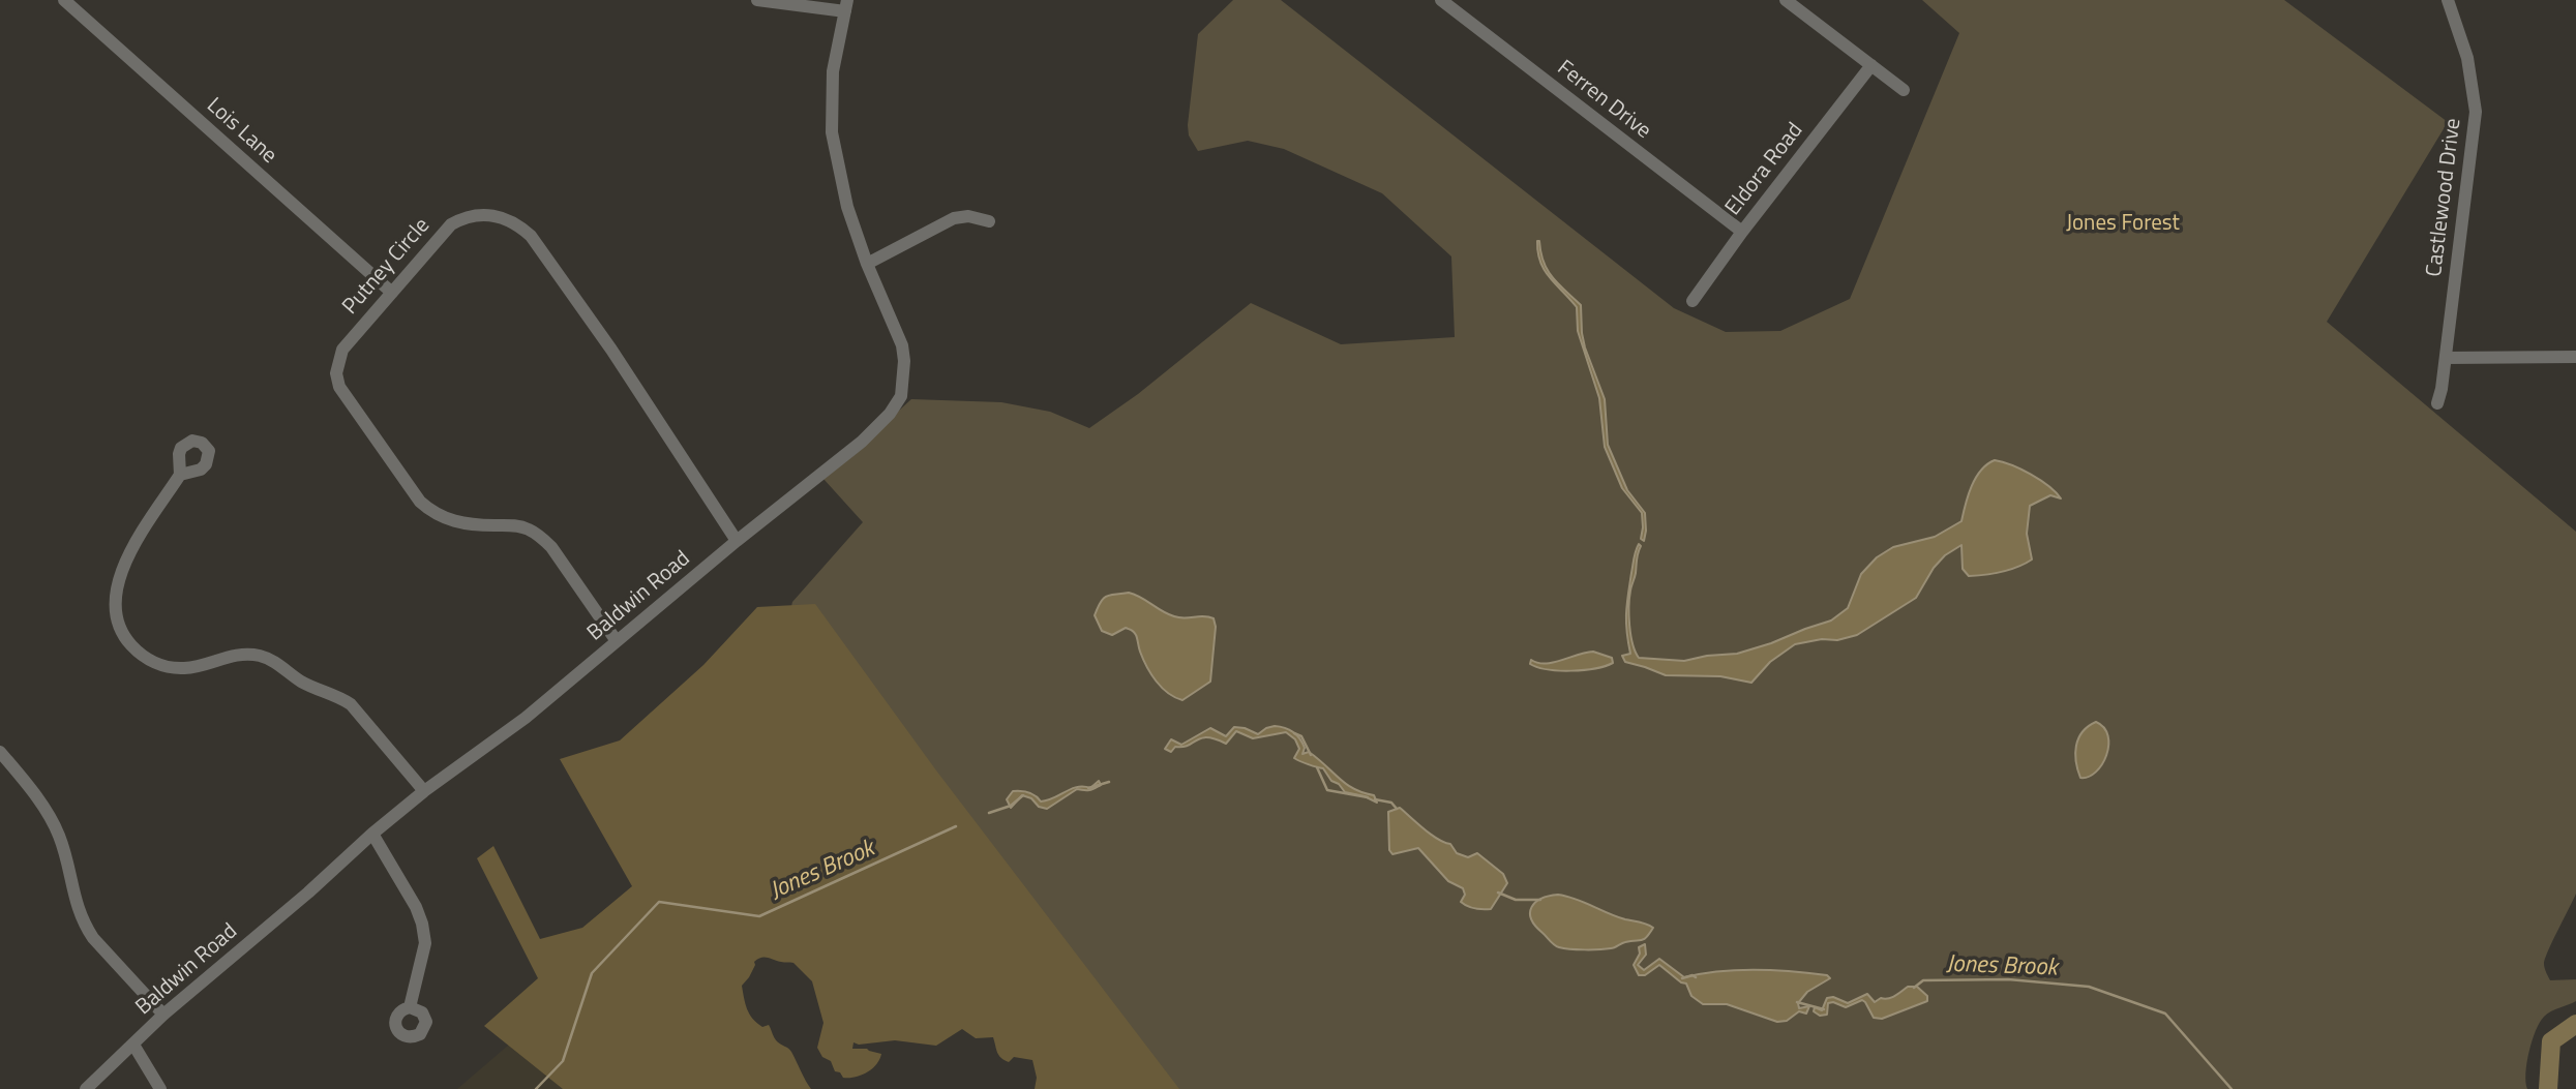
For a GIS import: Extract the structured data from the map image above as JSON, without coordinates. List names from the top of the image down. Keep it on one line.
{"streets":{"street":["Ferren Drive","Lois Lane","Eldora Road","Castlewood Drive","Putney Circle","Baldwin Road"]},"crossings":[["Ferren Drive","Eldora Road"],["Lois Lane","Putney Circle"],["Putney Circle","Baldwin Road"]],"water":["Jones Brook"],"parks":["Jones Forest"]}
